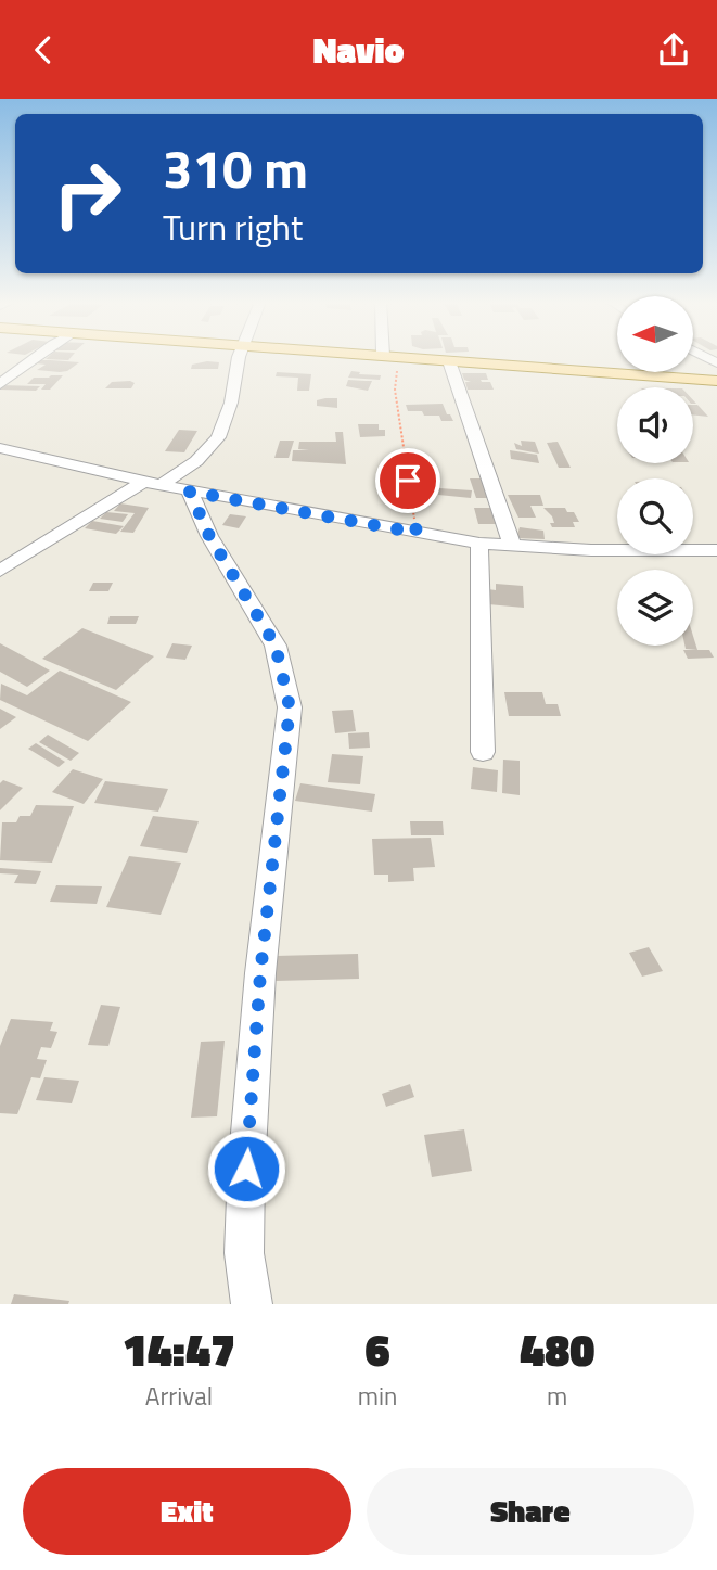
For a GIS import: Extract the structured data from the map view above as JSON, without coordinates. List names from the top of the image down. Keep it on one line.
{"north":"left","page":{"header":"Navio","turn":["310 m","Turn right"],"eta":["14:47","Arrival","6","min","480","m"],"buttons":["Exit","Share"]}}
